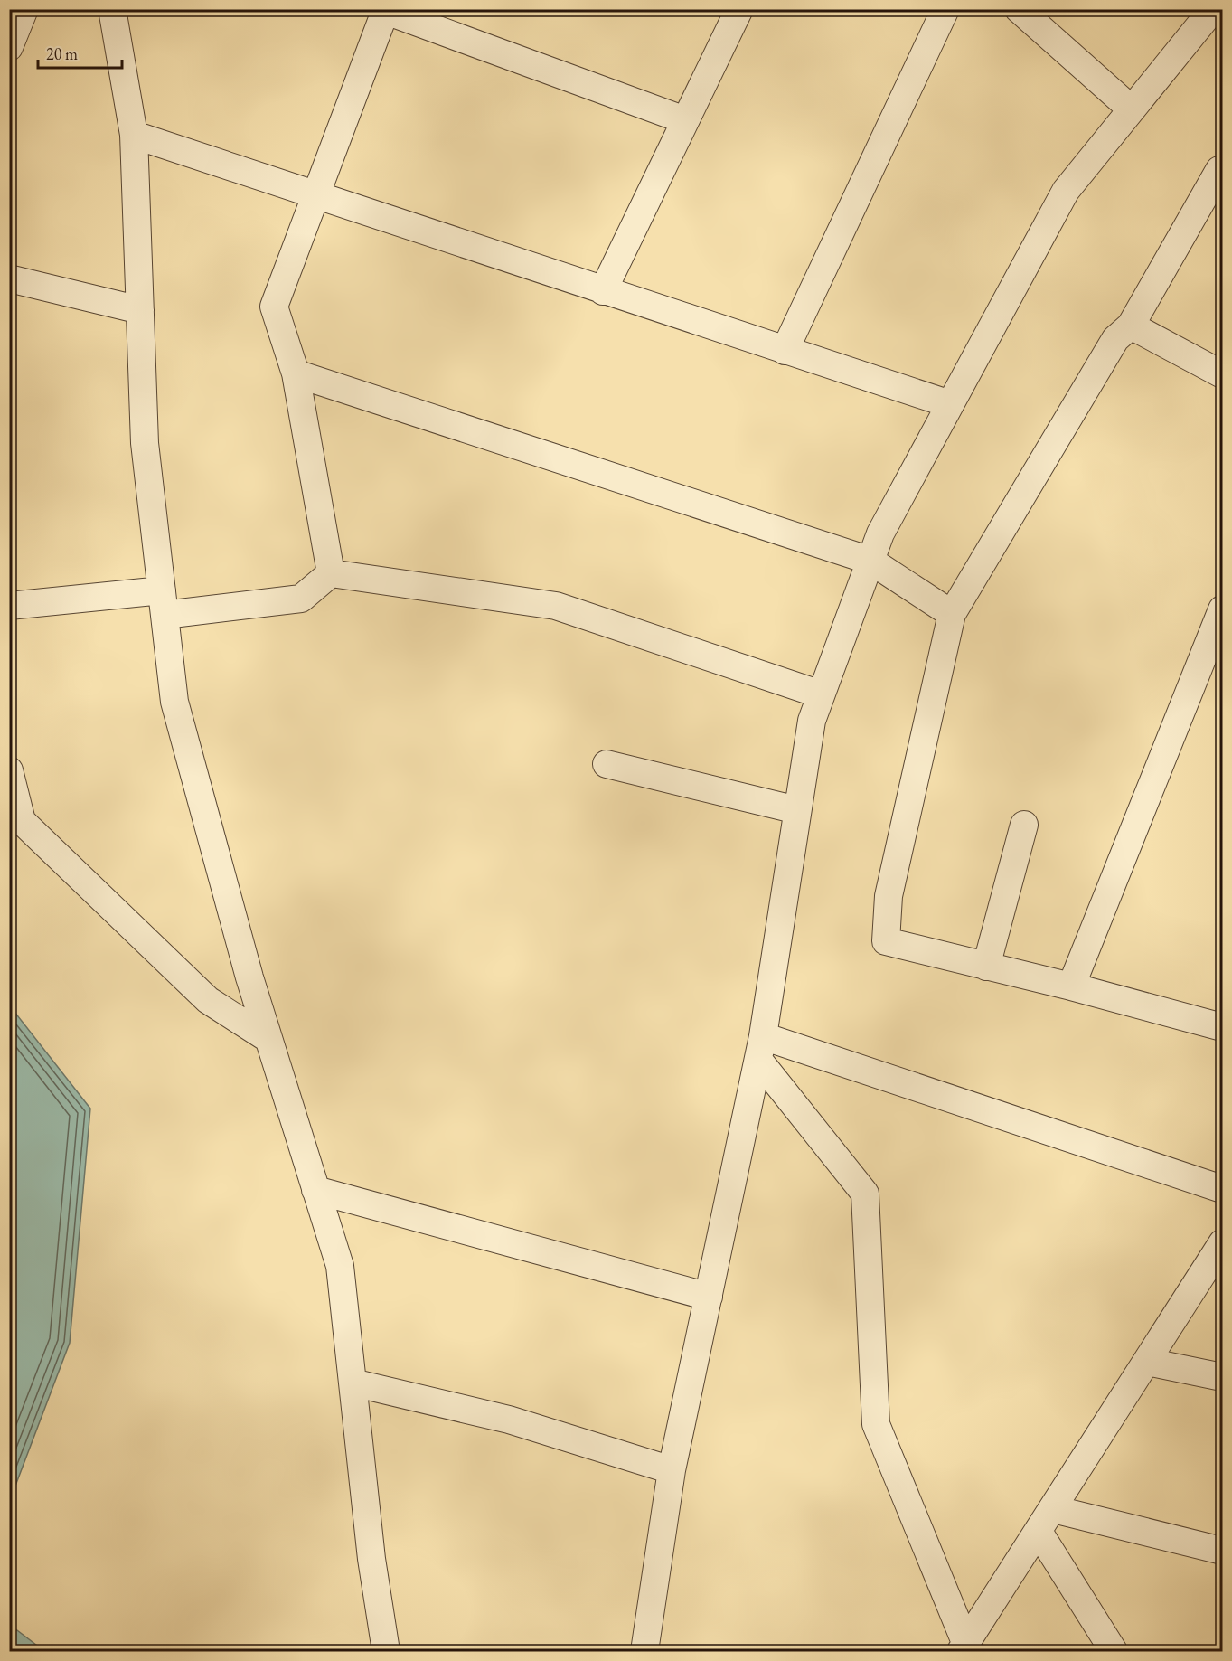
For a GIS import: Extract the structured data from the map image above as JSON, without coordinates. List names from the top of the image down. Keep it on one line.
{"scale_bar":"20 m"}
